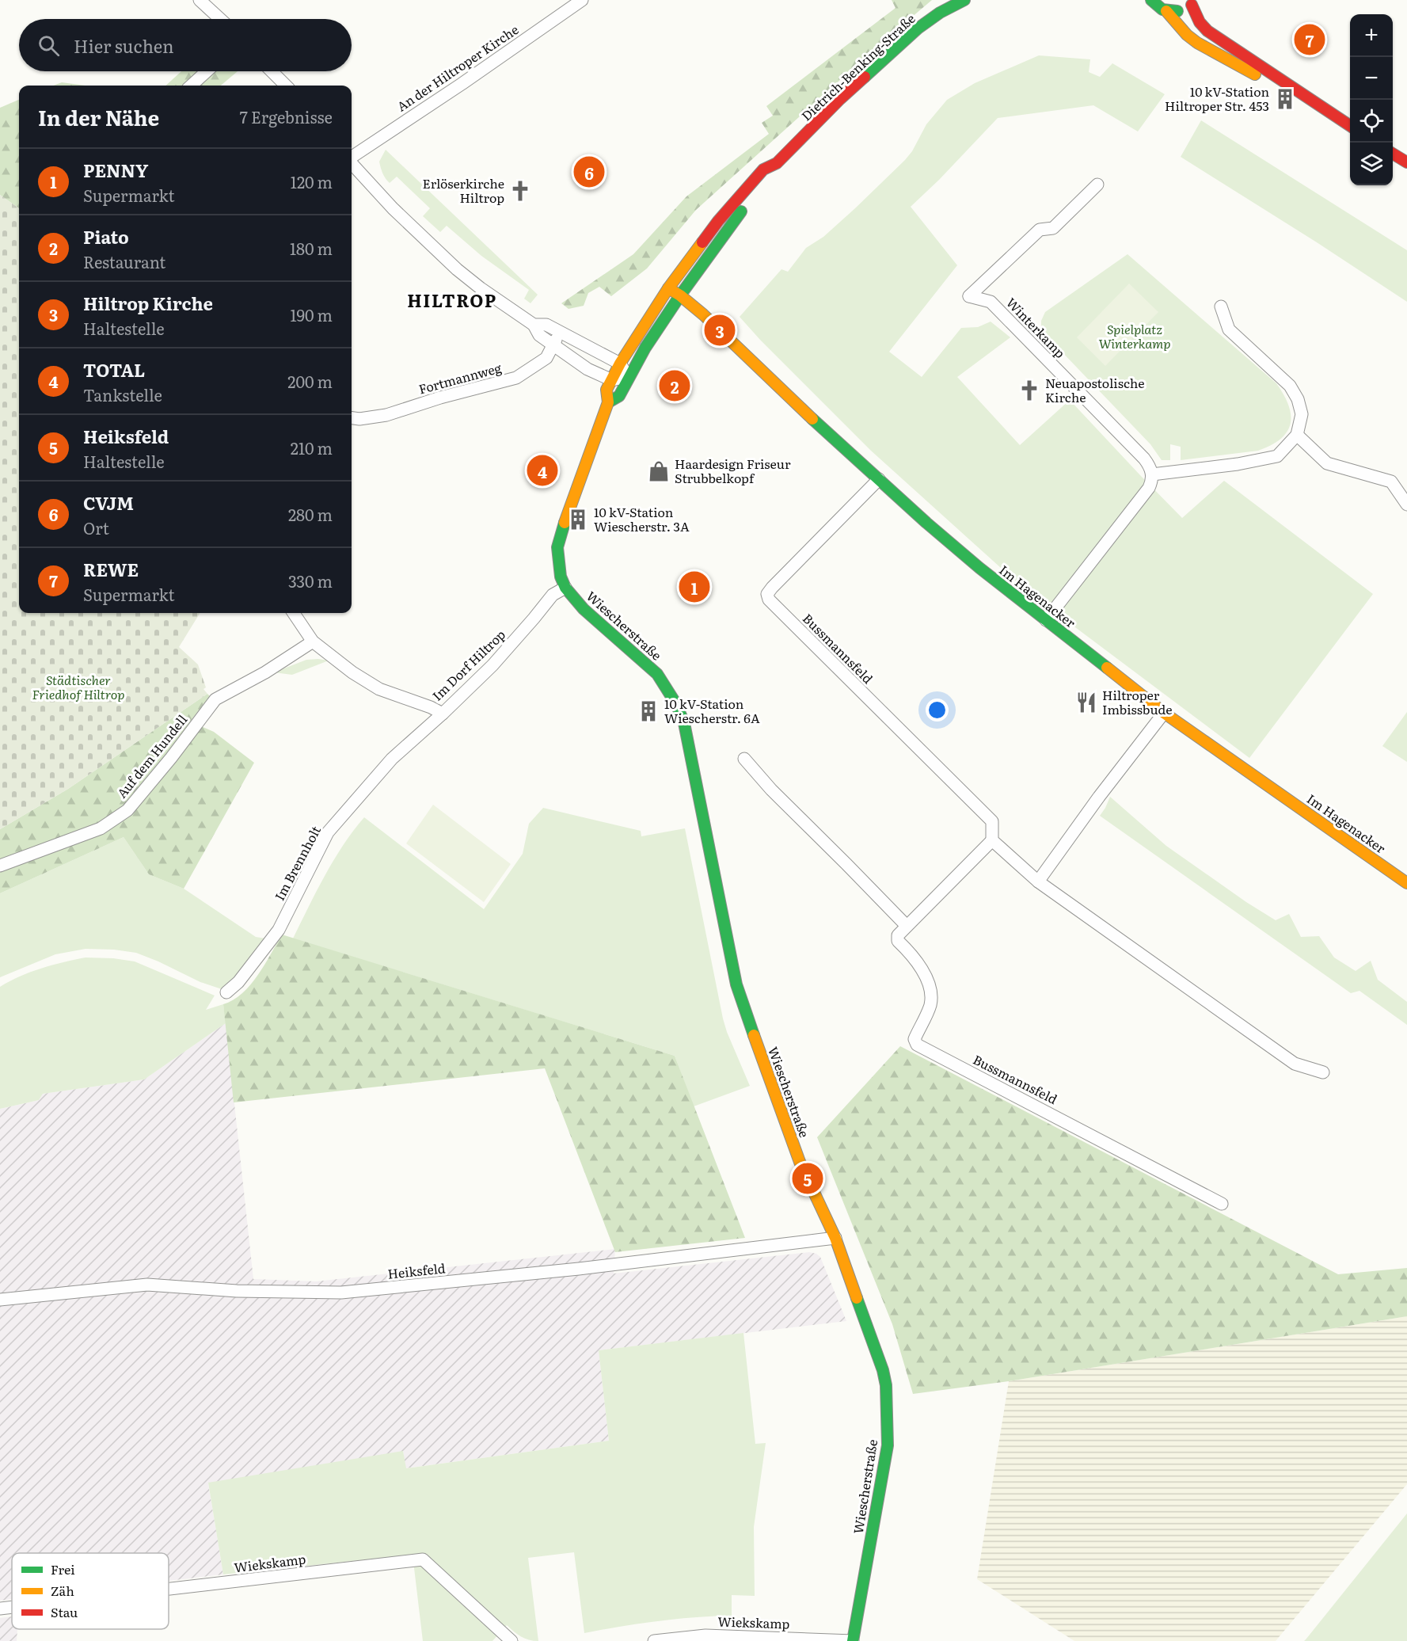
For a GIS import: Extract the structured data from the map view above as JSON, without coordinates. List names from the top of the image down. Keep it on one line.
{"streets":{"main road":["Dietrich-Benking-Straße","Im Hagenacker","Wiescherstraße"],"street":["An der Hiltroper Kirche","Winterkamp","Fortmannweg","Bussmannsfeld","Im Dorf Hiltrop","Auf dem Hundell","Im Brennholt","Heiksfeld","Wiekskamp"]},"crossings":[["Dietrich-Benking-Straße","Im Hagenacker"],["Dietrich-Benking-Straße","Wiescherstraße"],["Dietrich-Benking-Straße","Im Dorf Hiltrop"],["Im Hagenacker","Bussmannsfeld"],["Wiescherstraße","Im Dorf Hiltrop"],["Wiescherstraße","Heiksfeld"],["Wiescherstraße","Wiekskamp"],["Im Dorf Hiltrop","Auf dem Hundell"],["Im Dorf Hiltrop","Im Brennholt"]],"districts":["HILTROP"],"parks":["Spielplatz Winterkamp","Städtischer Friedhof Hiltrop"],"places":{"building":["10 kV-Station Hiltroper Str. 453","10 kV-Station Wiescherstr. 3A","10 kV-Station Wiescherstr. 6A"],"church":["Erlöserkirche Hiltrop","Neuapostolische Kirche"],"shop":["Haardesign Friseur Strubbelkopf"],"restaurant":["Hiltroper Imbissbude"]},"legend":["Frei","Zäh","Stau"],"page":{"map_buttons":["+","−"],"search":"Hier suchen","pins":["7","6","3","2","4","1","5"],"heading":["In der Nähe","7 Ergebnisse"],"list":[{"mark":"1","name":"PENNY","note":"Supermarkt","value":"120 m"},{"mark":"2","name":"Piato","note":"Restaurant","value":"180 m"},{"mark":"3","name":"Hiltrop Kirche","note":"Haltestelle","value":"190 m"},{"mark":"4","name":"TOTAL","note":"Tankstelle","value":"200 m"},{"mark":"5","name":"Heiksfeld","note":"Haltestelle","value":"210 m"},{"mark":"6","name":"CVJM","note":"Ort","value":"280 m"},{"mark":"7","name":"REWE","note":"Supermarkt","value":"330 m"}]}}
